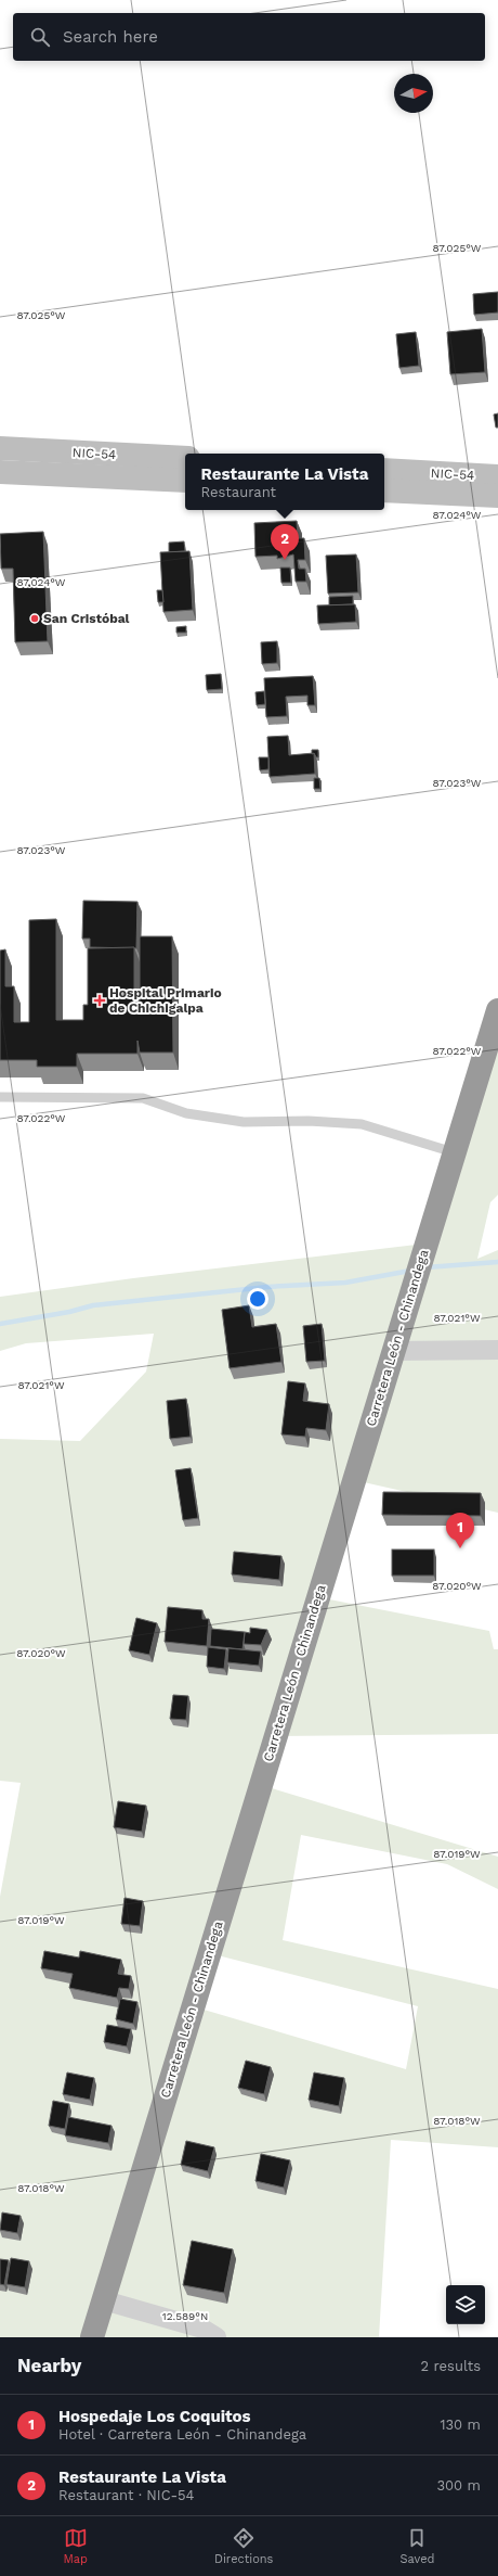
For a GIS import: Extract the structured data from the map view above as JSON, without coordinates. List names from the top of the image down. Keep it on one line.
{"streets":{"highway":["Carretera León - Chinandega"],"main road":["NIC-54"]},"places":{"other":["San Cristóbal"],"health":["Hospital Primario de Chichigalpa"]},"north":"right","page":{"search":"Search here","popup":["Restaurante La Vista","Restaurant"],"pins":["2","1"],"heading":["Nearby","2 results"],"list":[{"mark":"1","name":"Hospedaje Los Coquitos","note":"Hotel · Carretera León - Chinandega","value":"130 m"},{"mark":"2","name":"Restaurante La Vista","note":"Restaurant · NIC-54","value":"300 m"}],"nav":["Map","Directions","Saved"]},"coordinates":["87.025°W","87.024°W","87.023°W","87.022°W","87.021°W","87.020°W","87.019°W","87.018°W","12.589°N"]}
